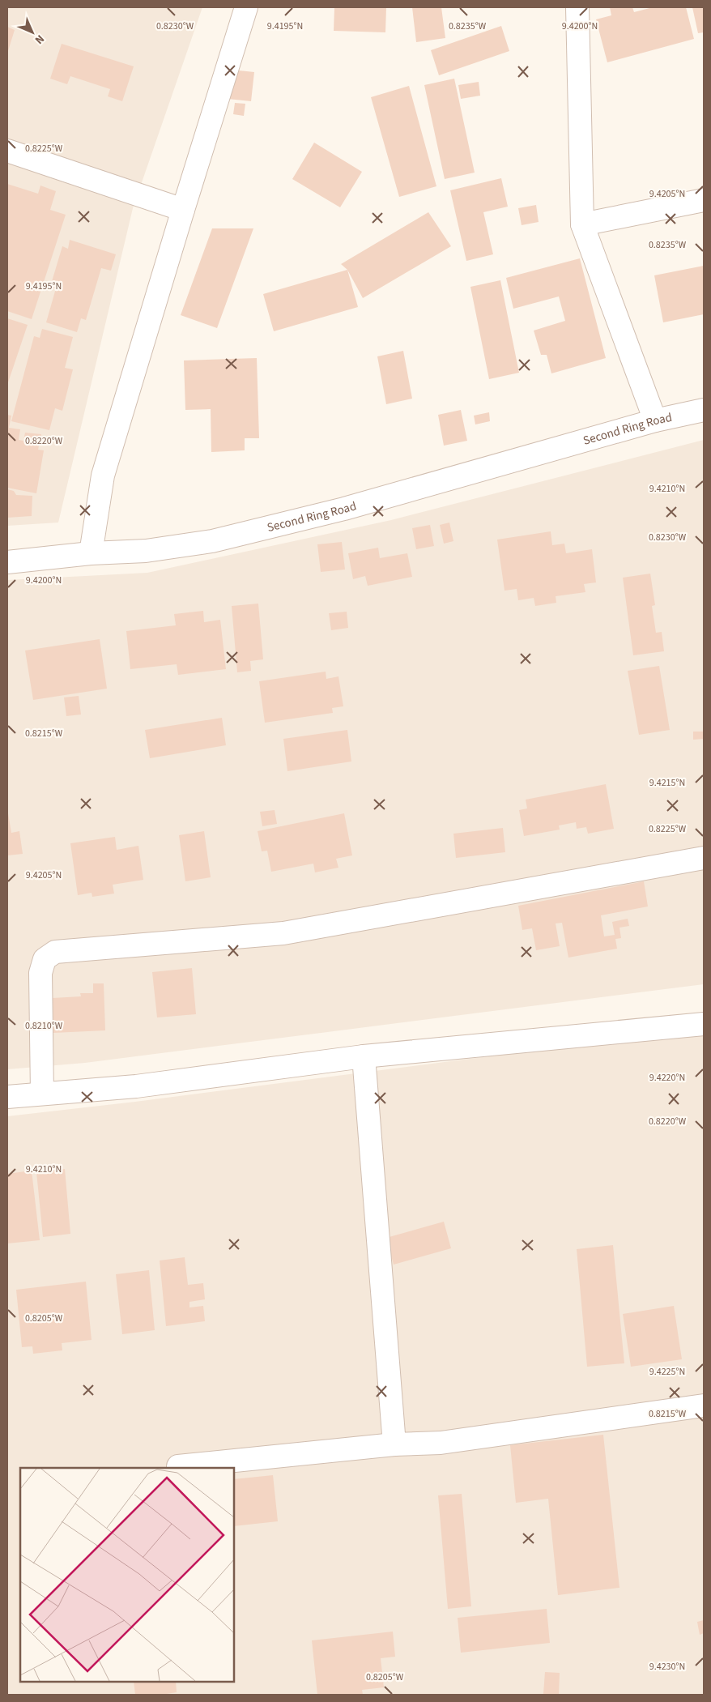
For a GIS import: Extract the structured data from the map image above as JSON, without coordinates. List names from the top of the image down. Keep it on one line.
{"streets":{"street":["Second Ring Road"]},"north":"bottom right","coordinates":["0.8230°W","9.4195°N","0.8235°W","9.4200°N","0.8225°W","9.4205°N","0.8220°W","9.4210°N","0.8215°W","9.4215°N","0.8210°W","9.4220°N","0.8205°W","9.4225°N","9.4230°N"]}
